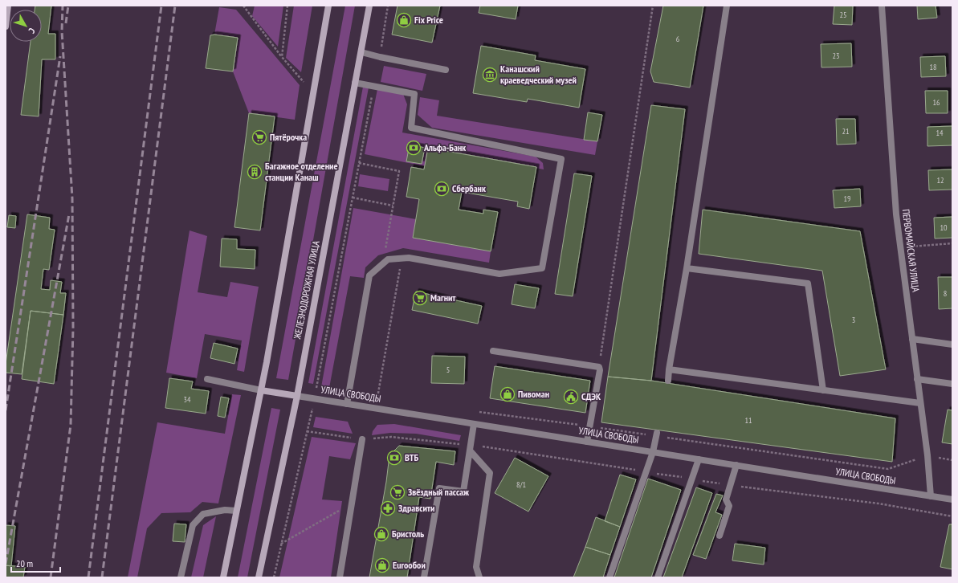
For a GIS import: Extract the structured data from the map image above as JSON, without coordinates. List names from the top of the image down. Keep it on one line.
{"streets":{"main road":["ЖЕЛЕЗНОДОРОЖНАЯ УЛИЦА","УЛИЦА СВОБОДЫ"],"street":["ПЕРВОМАЙСКАЯ УЛИЦА"]},"crossings":[["ПЕРВОМАЙСКАЯ УЛИЦА","УЛИЦА СВОБОДЫ"],["ЖЕЛЕЗНОДОРОЖНАЯ УЛИЦА","УЛИЦА СВОБОДЫ"]],"places":{"shop":["Fix Price","Пивоман","Бристоль","Euroобои"],"museum":["Канашский краеведческий музей"],"supermarket":["Пятёрочка","Магнит","Звёздный пассаж"],"bank":["Альфа-Банк","Сбербанк","ВТБ"],"building":["Багажное отделение станции Канаш"],"public building":["СДЭК"],"pharmacy":["Здравсити"]},"house_numbers":["25","6","23","18","16","21","14","12","19","10","8","3","5","34","11","8/1"],"scale_bar":"20 m","north":"bottom right"}
